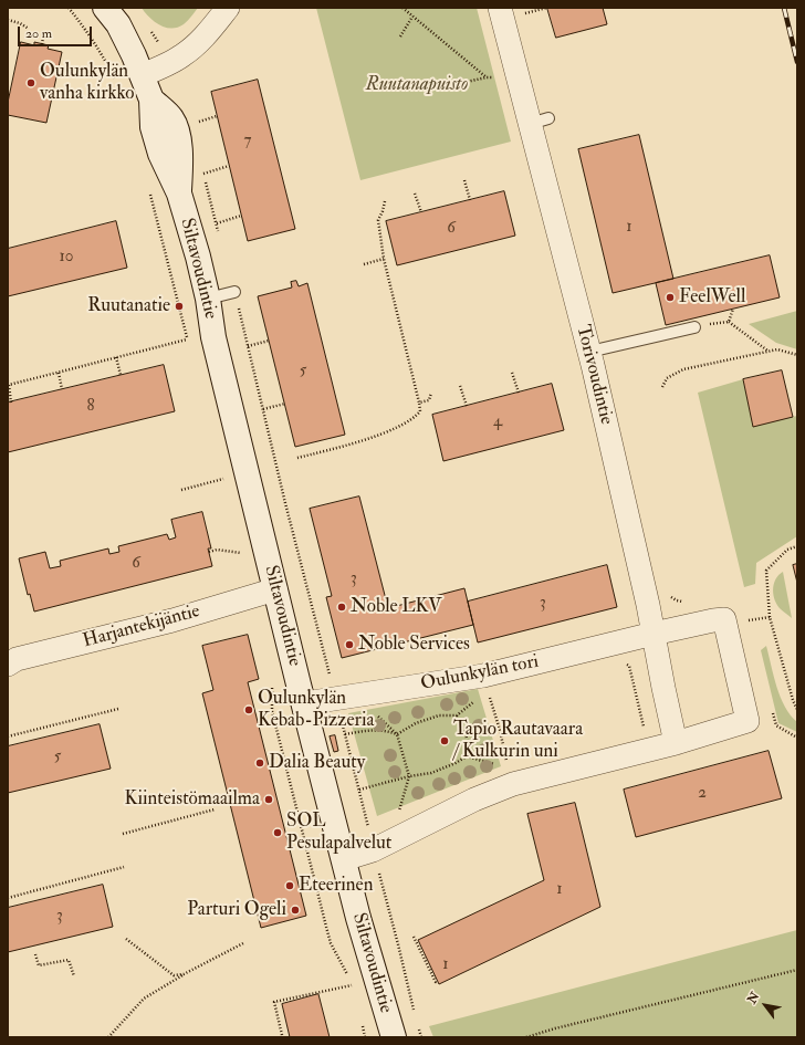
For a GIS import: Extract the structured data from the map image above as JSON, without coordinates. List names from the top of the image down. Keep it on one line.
{"streets":{"main road":["Siltavoudintie"],"street":["Torivoudintie","Harjantekijäntie","Oulunkylän tori"]},"crossings":[["Siltavoudintie","Harjantekijäntie"],["Siltavoudintie","Oulunkylän tori"],["Torivoudintie","Oulunkylän tori"]],"parks":["Ruutanapuisto"],"places":["Oulunkylän vanha kirkko","FeelWell","Ruutanatie","Noble LKV","Noble Services","Oulunkylän Kebab-Pizzeria","Tapio Rautavaara / Kulkurin uni","Dalia Beauty","Kiinteistömaailma","SOL Pesulapalvelut","Eteerinen","Parturi Ogeli"],"house_numbers":["7","1","6","10","5","8","4","6","3","3","5","2","1","3","1"],"scale_bar":"20 m","north":"top left"}
